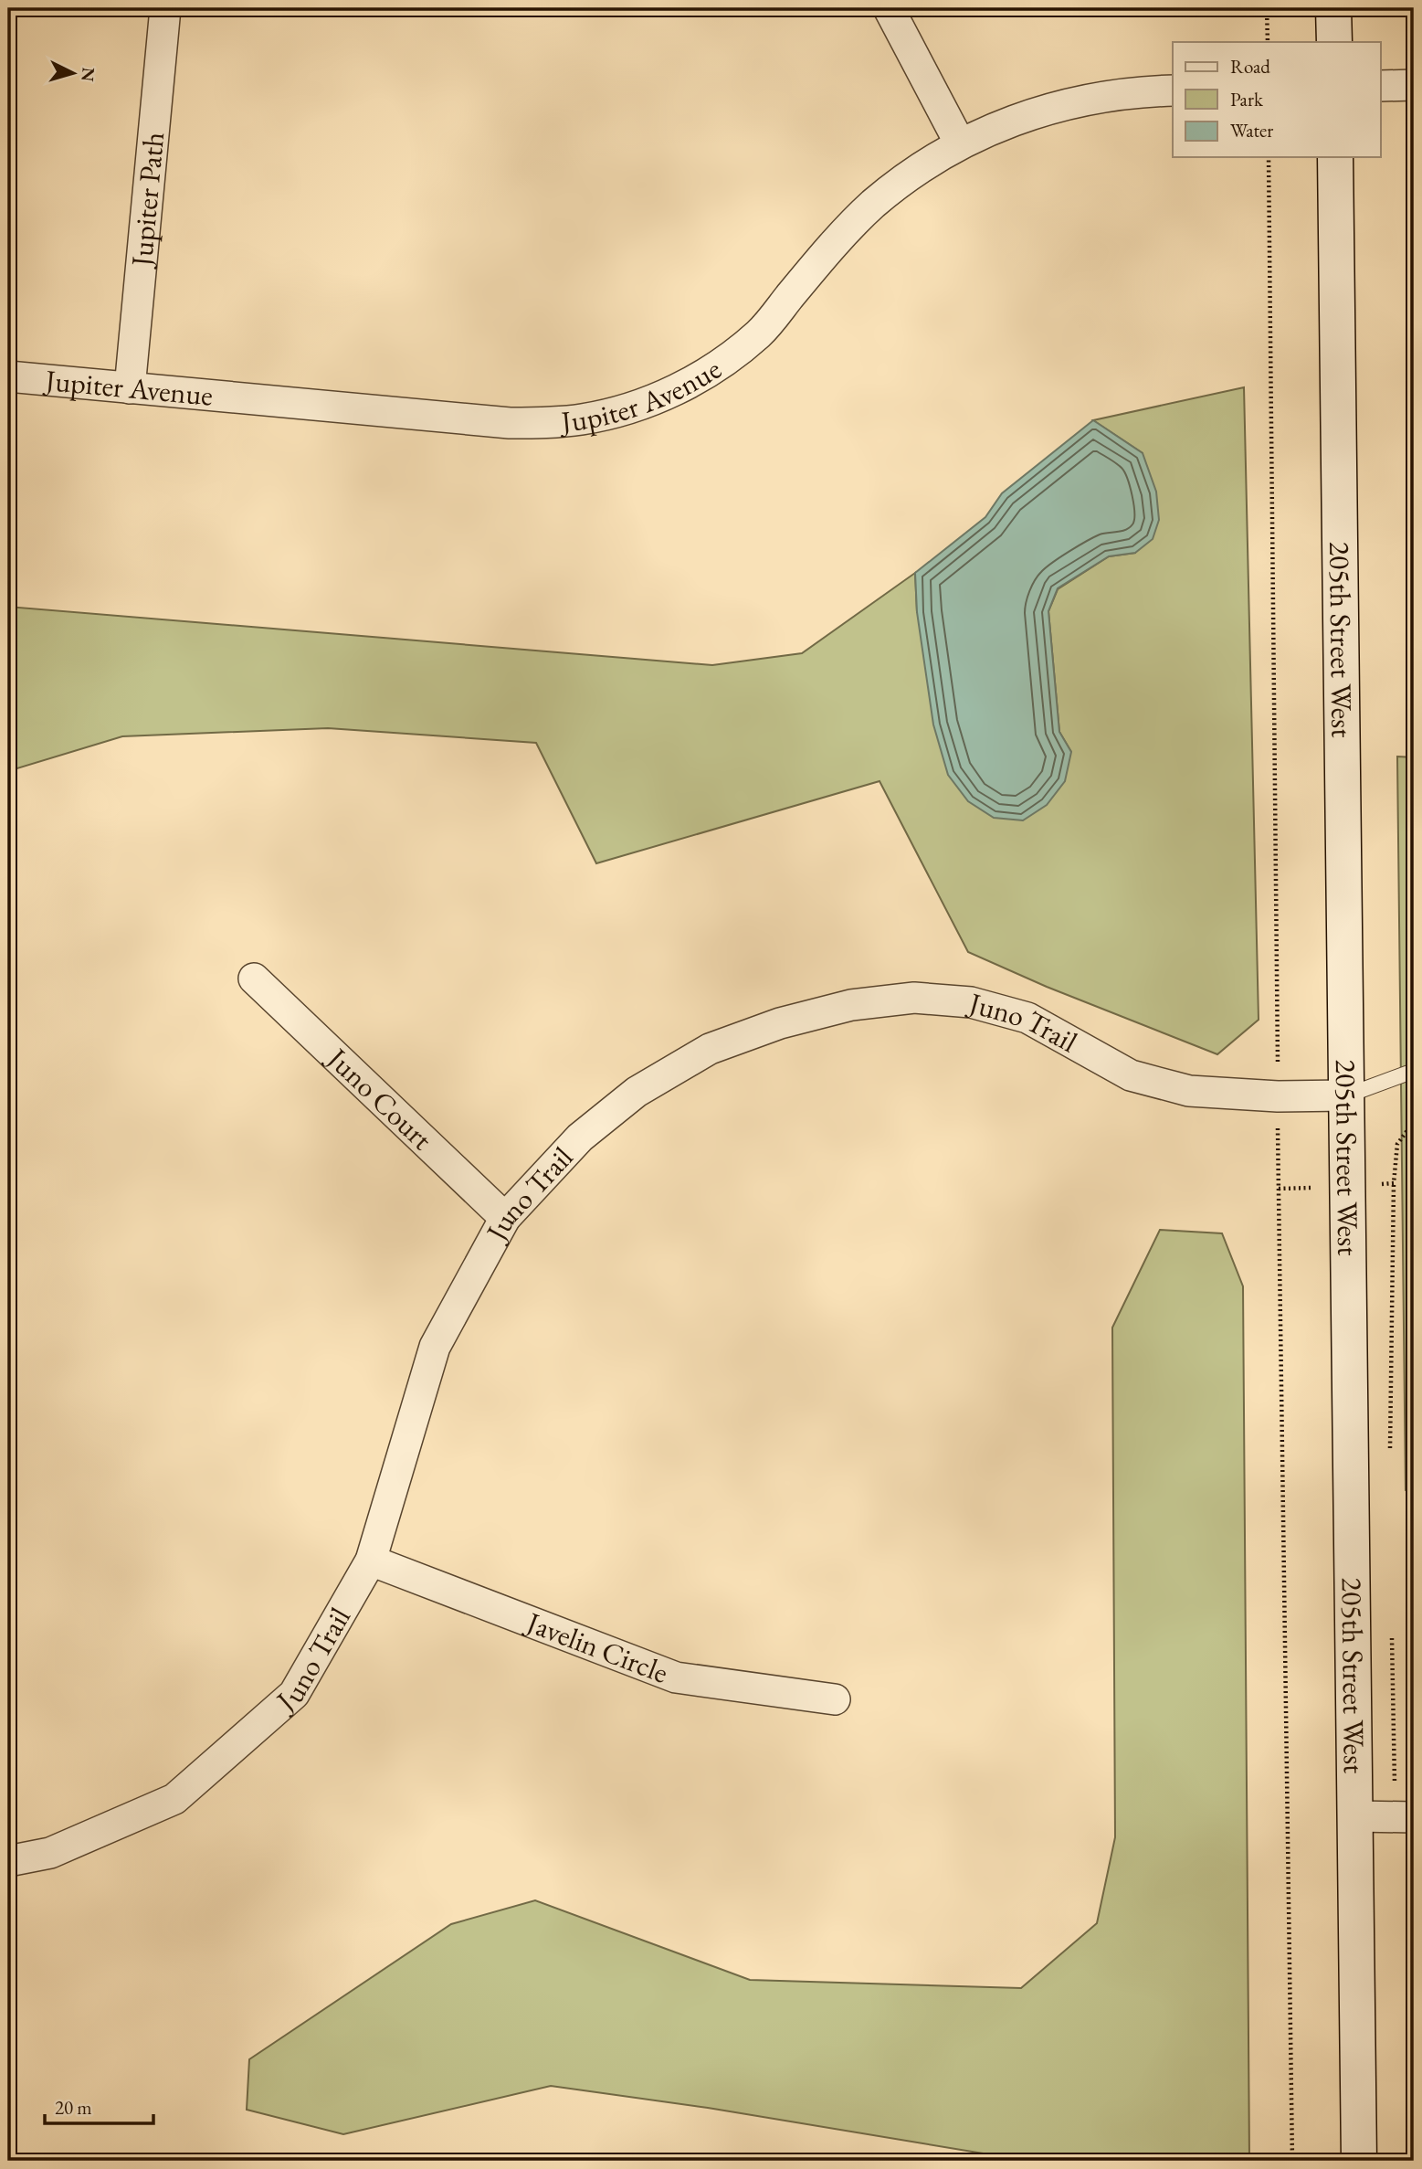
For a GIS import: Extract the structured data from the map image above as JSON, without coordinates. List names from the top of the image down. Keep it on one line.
{"streets":{"street":["Jupiter Path","Jupiter Avenue","205th Street West","Juno Trail","Juno Court","Javelin Circle"]},"crossings":[["Jupiter Path","Jupiter Avenue"],["205th Street West","Juno Trail"],["Juno Trail","Juno Court"],["Juno Trail","Javelin Circle"]],"legend":["Road","Park","Water"],"scale_bar":"20 m","north":"right"}
